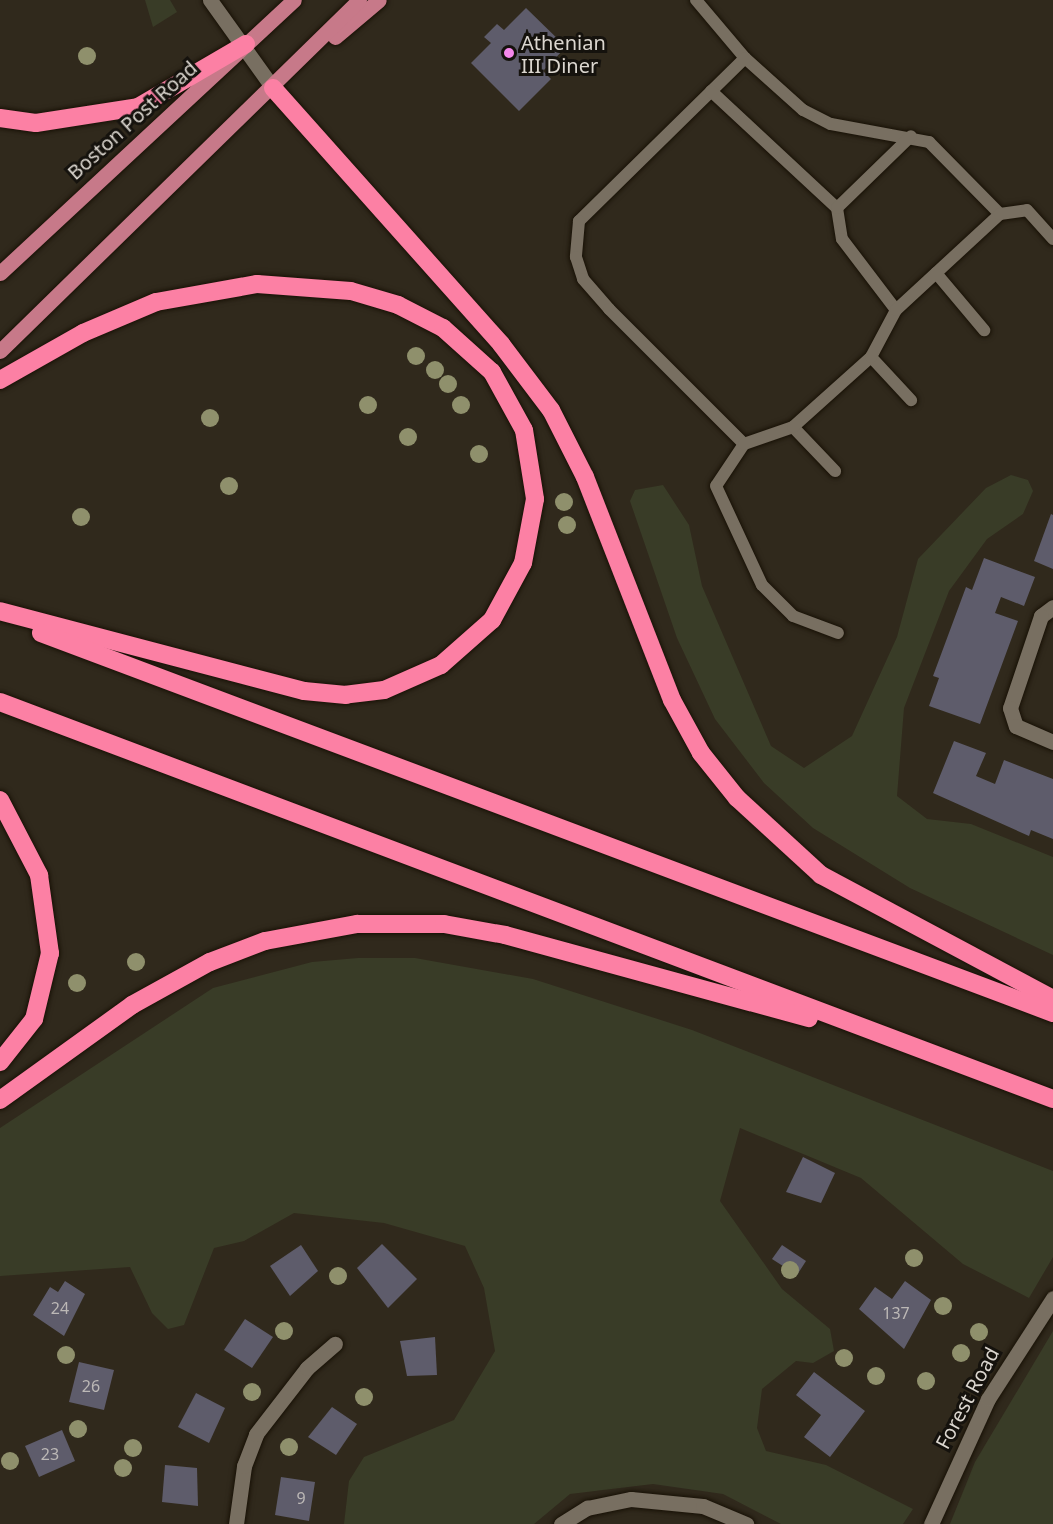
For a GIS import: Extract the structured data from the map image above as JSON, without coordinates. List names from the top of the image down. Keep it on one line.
{"streets":{"main road":["Boston Post Road"],"street":["Forest Road"]},"places":["Athenian III Diner"],"house_numbers":["24","137","26","23","9"]}
